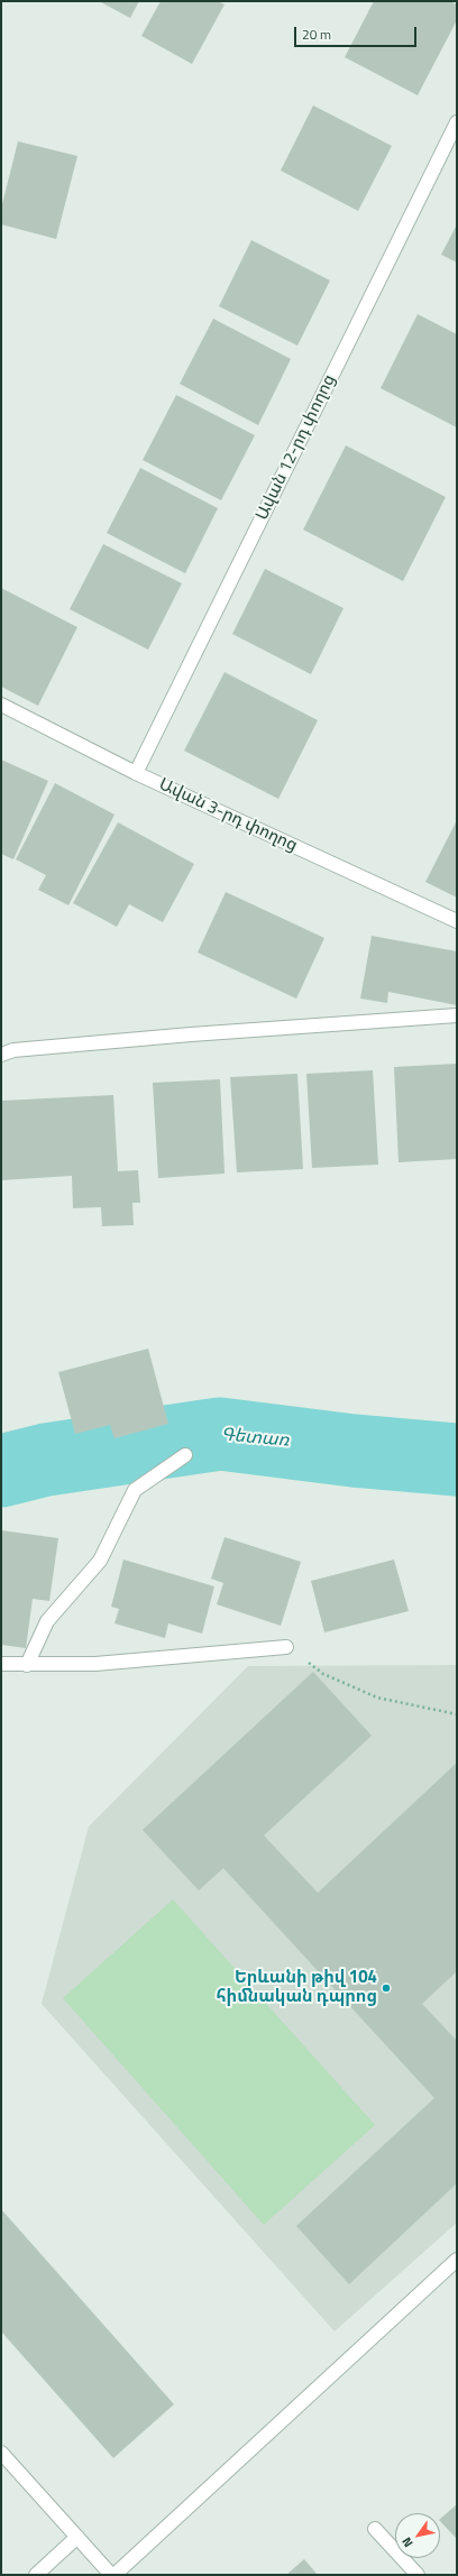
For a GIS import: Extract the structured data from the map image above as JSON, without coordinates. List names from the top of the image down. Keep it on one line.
{"streets":{"street":["Ավան 12-րդ փողոց","Ավան 3-րդ փողոց"]},"crossings":[["Ավան 12-րդ փողոց","Ավան 3-րդ փողոց"]],"water":["Գետառ"],"places":["Երևանի թիվ 104 հիմնական դպրոց"],"scale_bar":"20 m","north":"bottom left"}
